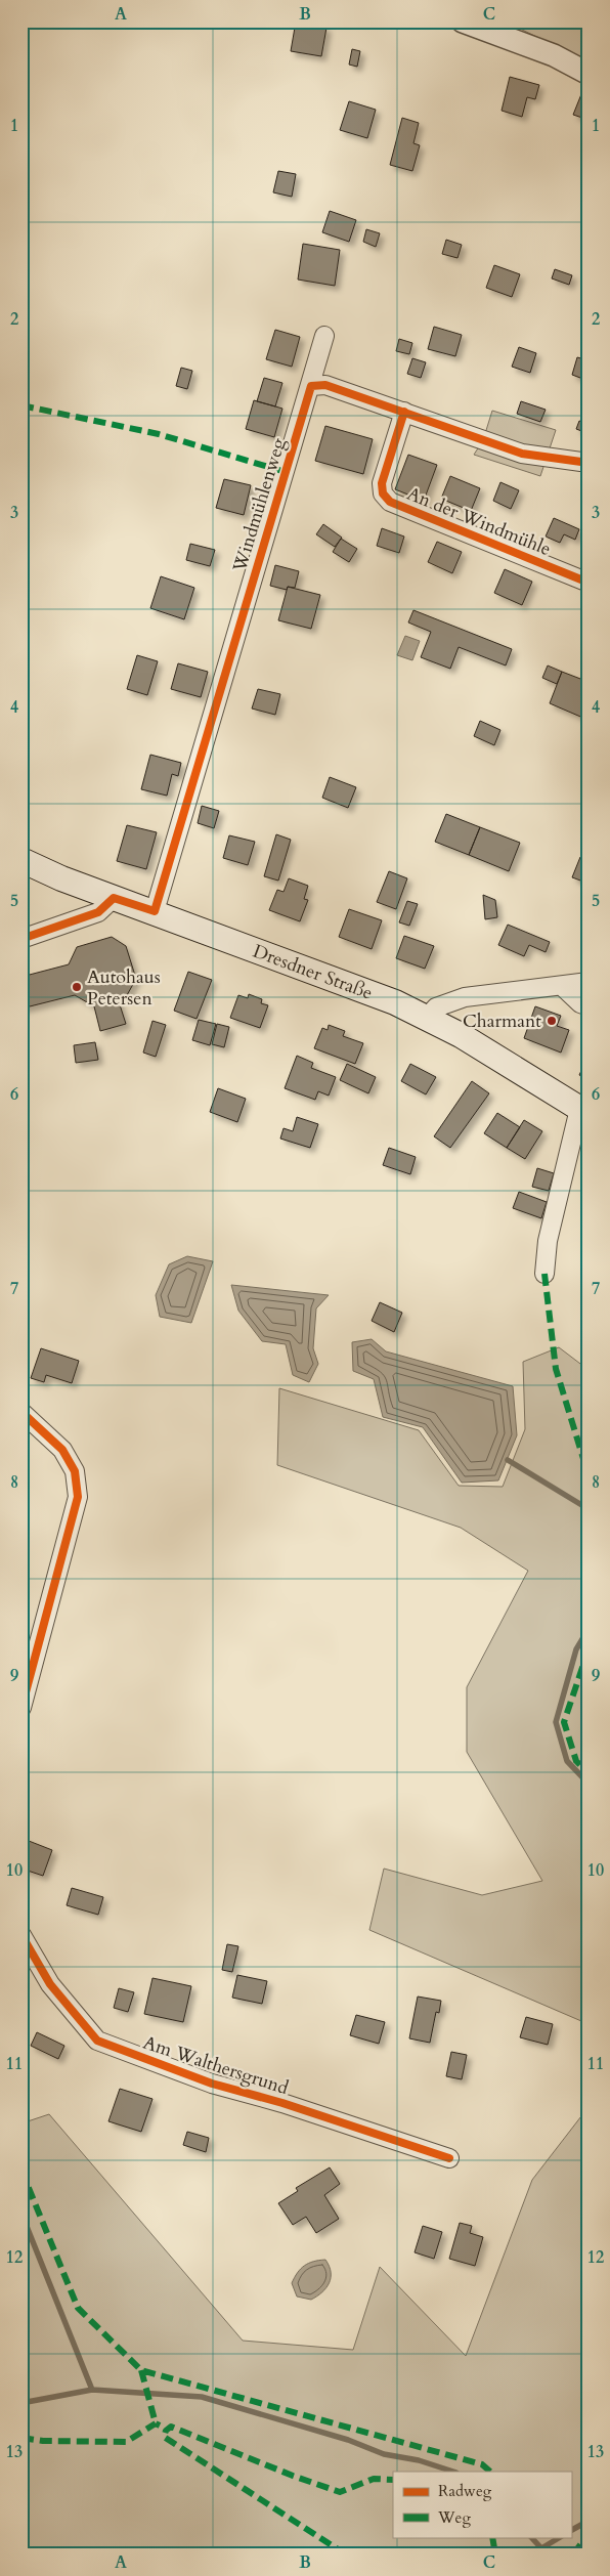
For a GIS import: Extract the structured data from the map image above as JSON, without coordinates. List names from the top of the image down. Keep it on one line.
{"streets":{"main road":["Dresdner Straße"],"street":["Windmühlenweg","An der Windmühle","Am Walthersgrund"]},"crossings":[["Windmühlenweg","Dresdner Straße"]],"places":["Autohaus Petersen","Charmant"],"legend":["Radweg","Weg"],"grid":{"columns":["A","B","C"],"rows":["1","2","3","4","5","6","7","8","9","10","11","12","13"]}}
